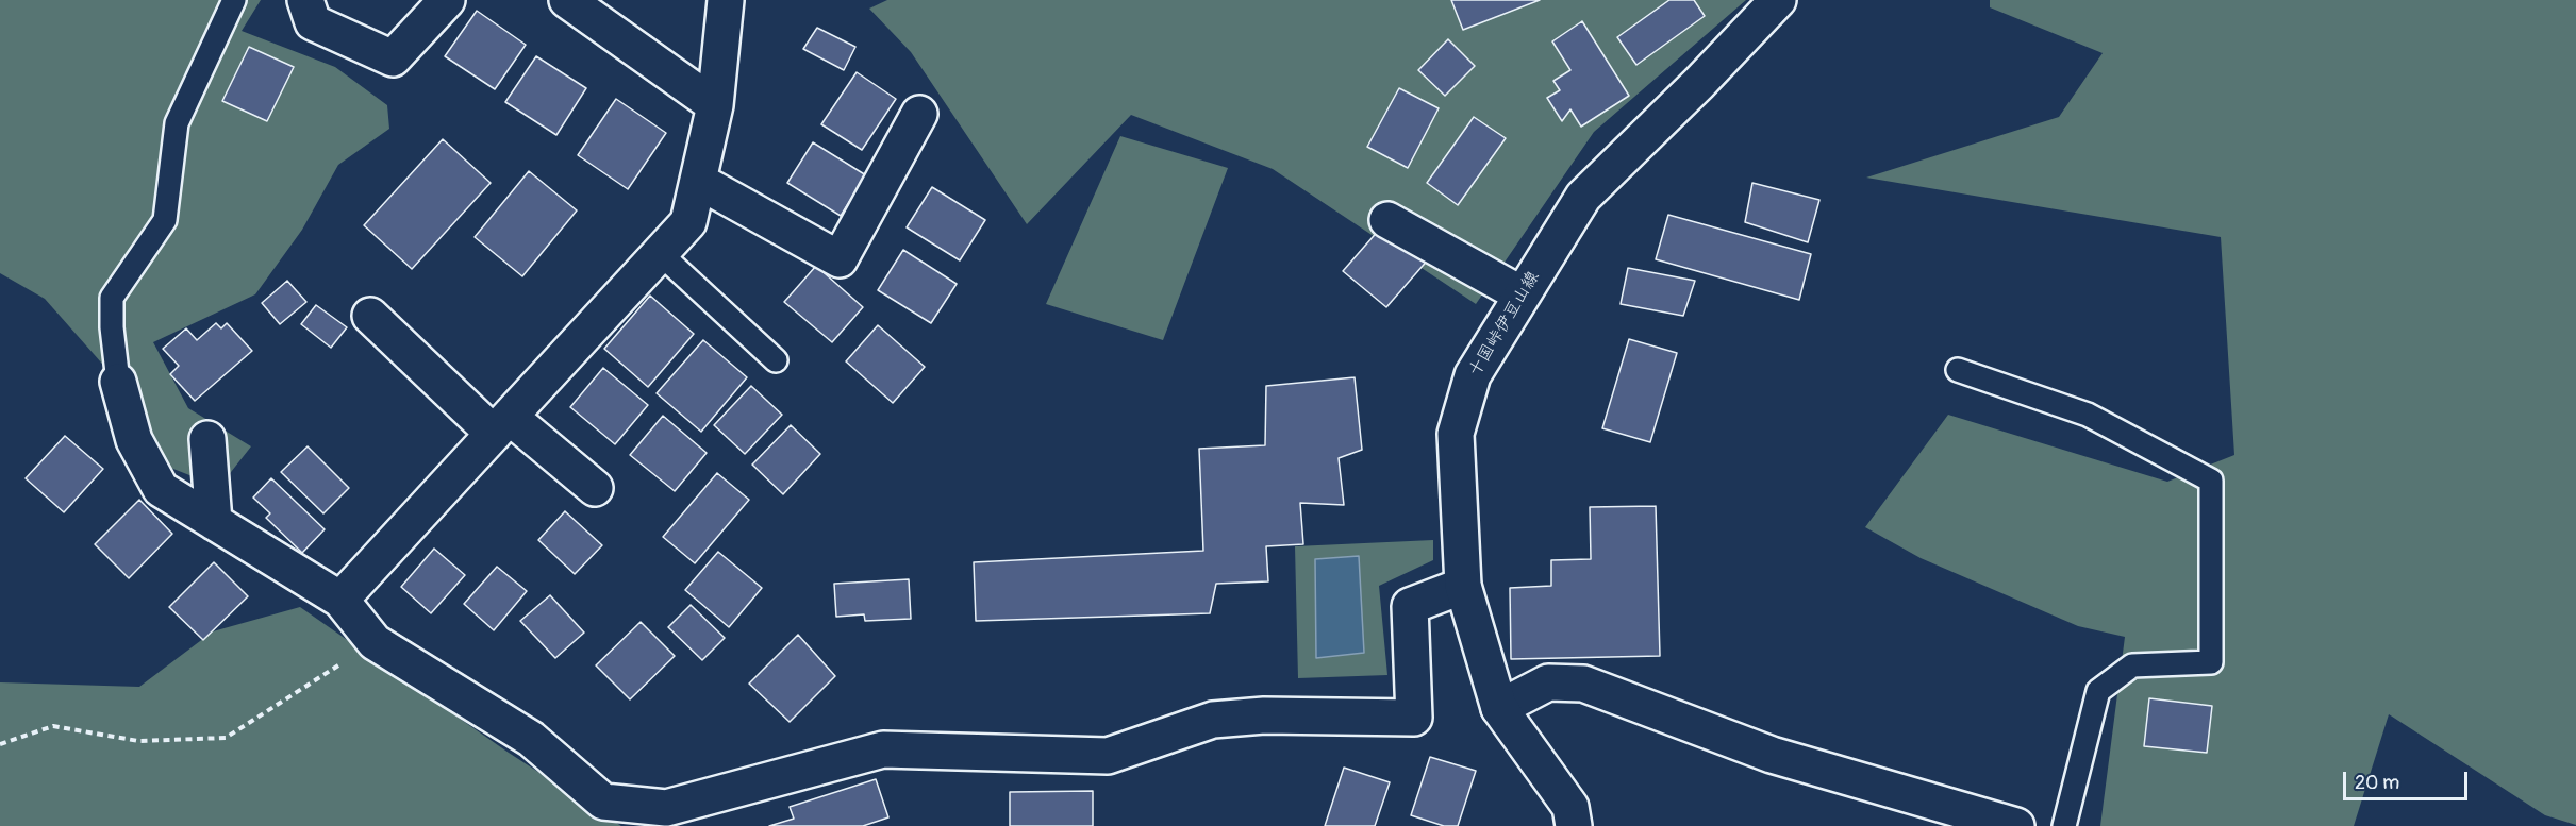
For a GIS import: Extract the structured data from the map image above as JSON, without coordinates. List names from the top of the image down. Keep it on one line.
{"streets":{"street":["十国峠伊豆山線"]},"scale_bar":"20 m"}
